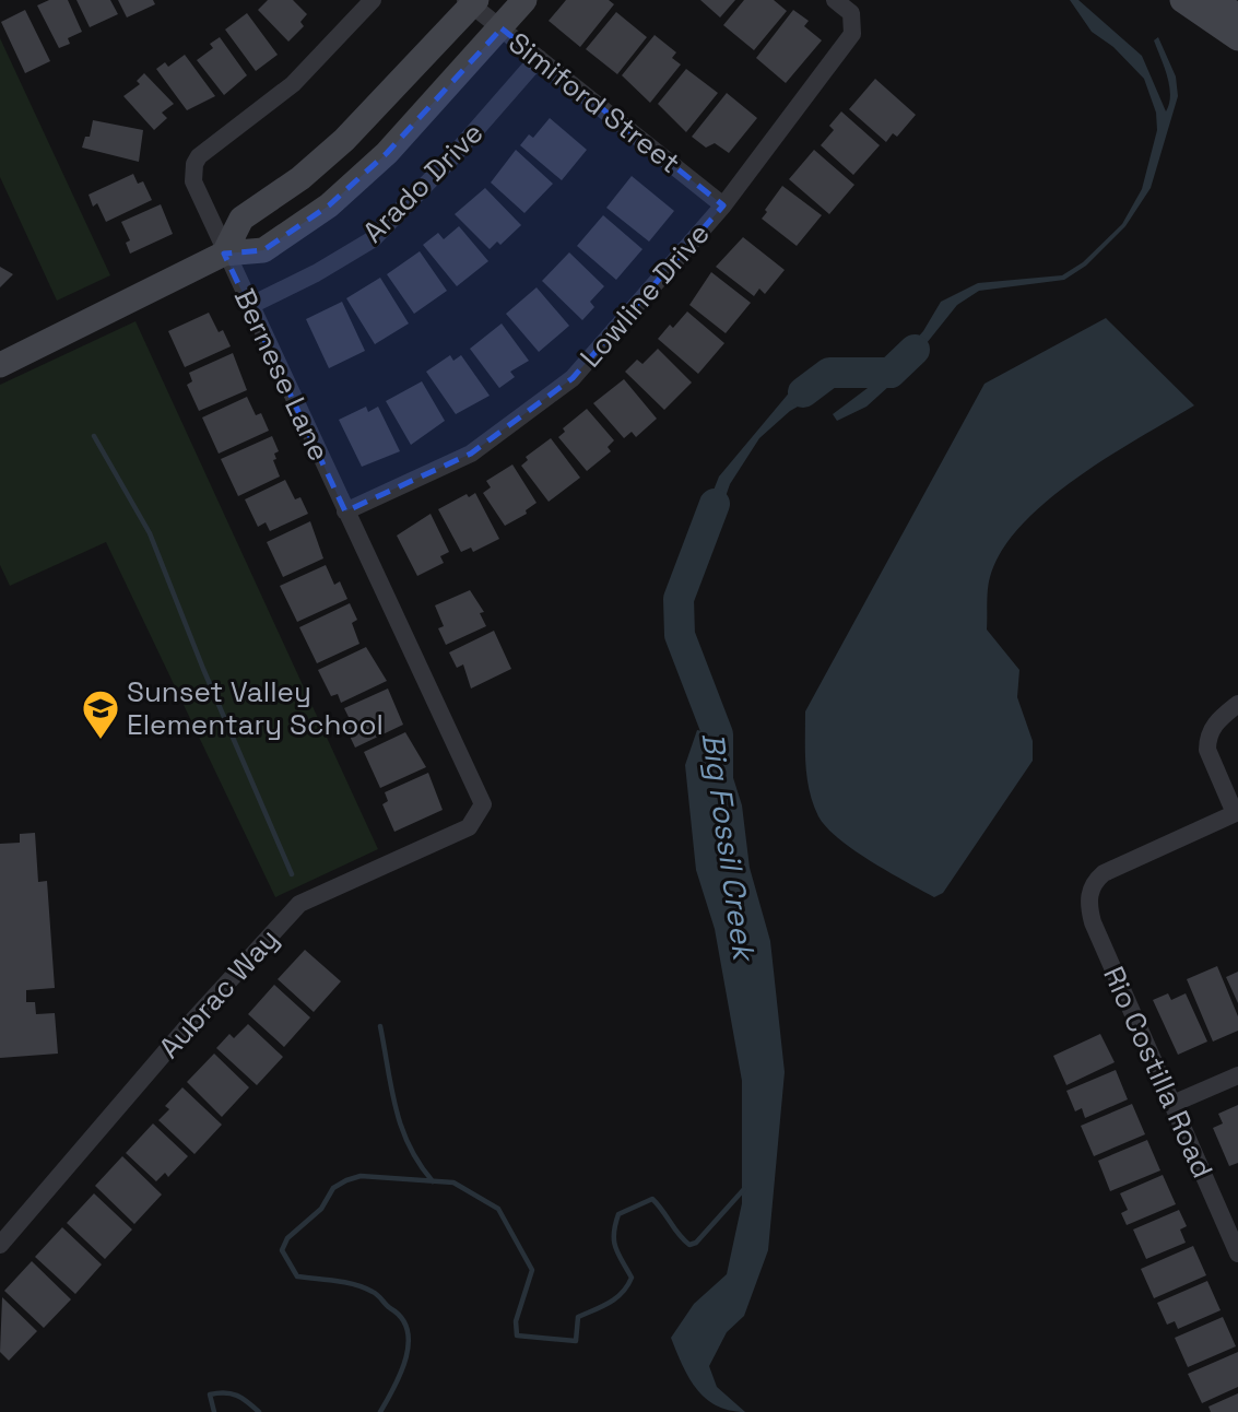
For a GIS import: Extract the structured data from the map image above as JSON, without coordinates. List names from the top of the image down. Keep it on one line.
{"streets":{"street":["Simiford Street","Arado Drive","Lowline Drive","Bernese Lane","Aubrac Way","Rio Costilla Road"]},"crossings":[["Simiford Street","Arado Drive"],["Simiford Street","Lowline Drive"],["Arado Drive","Bernese Lane"],["Lowline Drive","Bernese Lane"],["Bernese Lane","Aubrac Way"]],"water":["Big Fossil Creek"],"places":{"school or university":["Sunset Valley Elementary School"]}}
